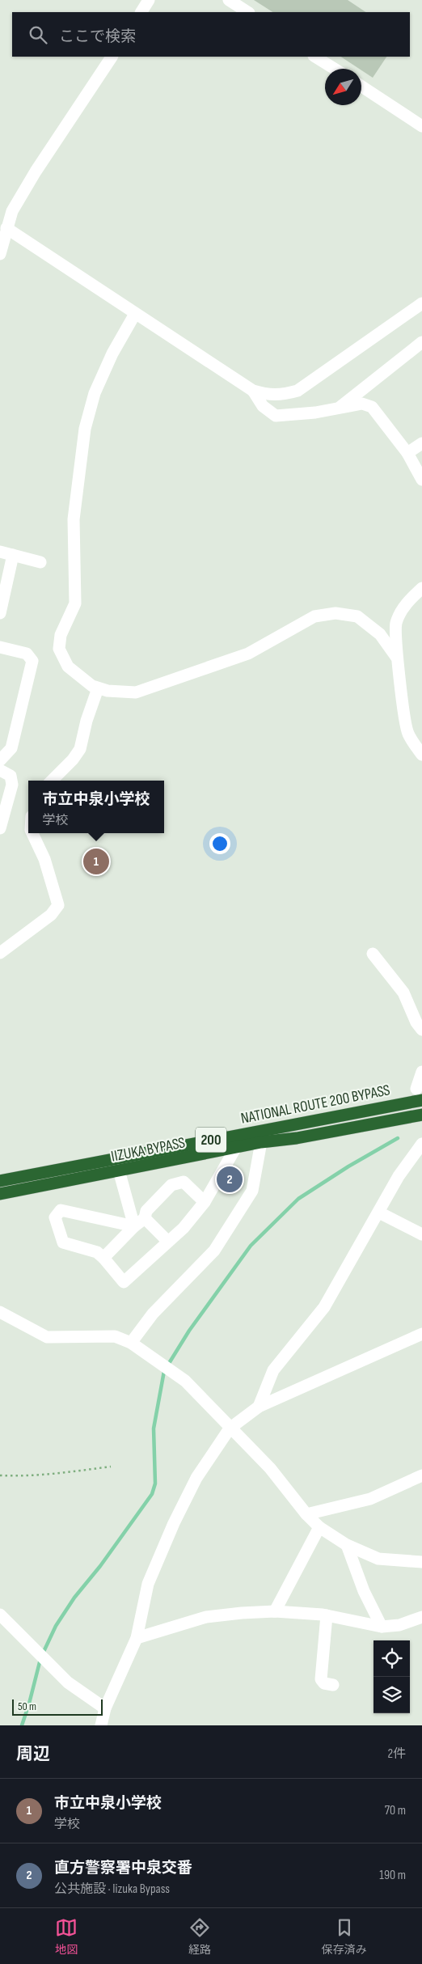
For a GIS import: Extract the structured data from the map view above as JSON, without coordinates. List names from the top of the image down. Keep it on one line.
{"streets":{"highway":["NATIONAL ROUTE 200 BYPASS","200","IIZUKA BYPASS"]},"scale_bar":"50 m","north":"bottom left","page":{"search":"ここで検索","popup":["市立中泉小学校","学校"],"pins":["1","2"],"scale":"50 m","heading":["周辺","2件"],"list":[{"mark":"1","name":"市立中泉小学校","note":"学校","value":"70 m"},{"mark":"2","name":"直方警察署中泉交番","note":"公共施設 · Iizuka Bypass","value":"190 m"}],"nav":["地図","経路","保存済み"]}}
